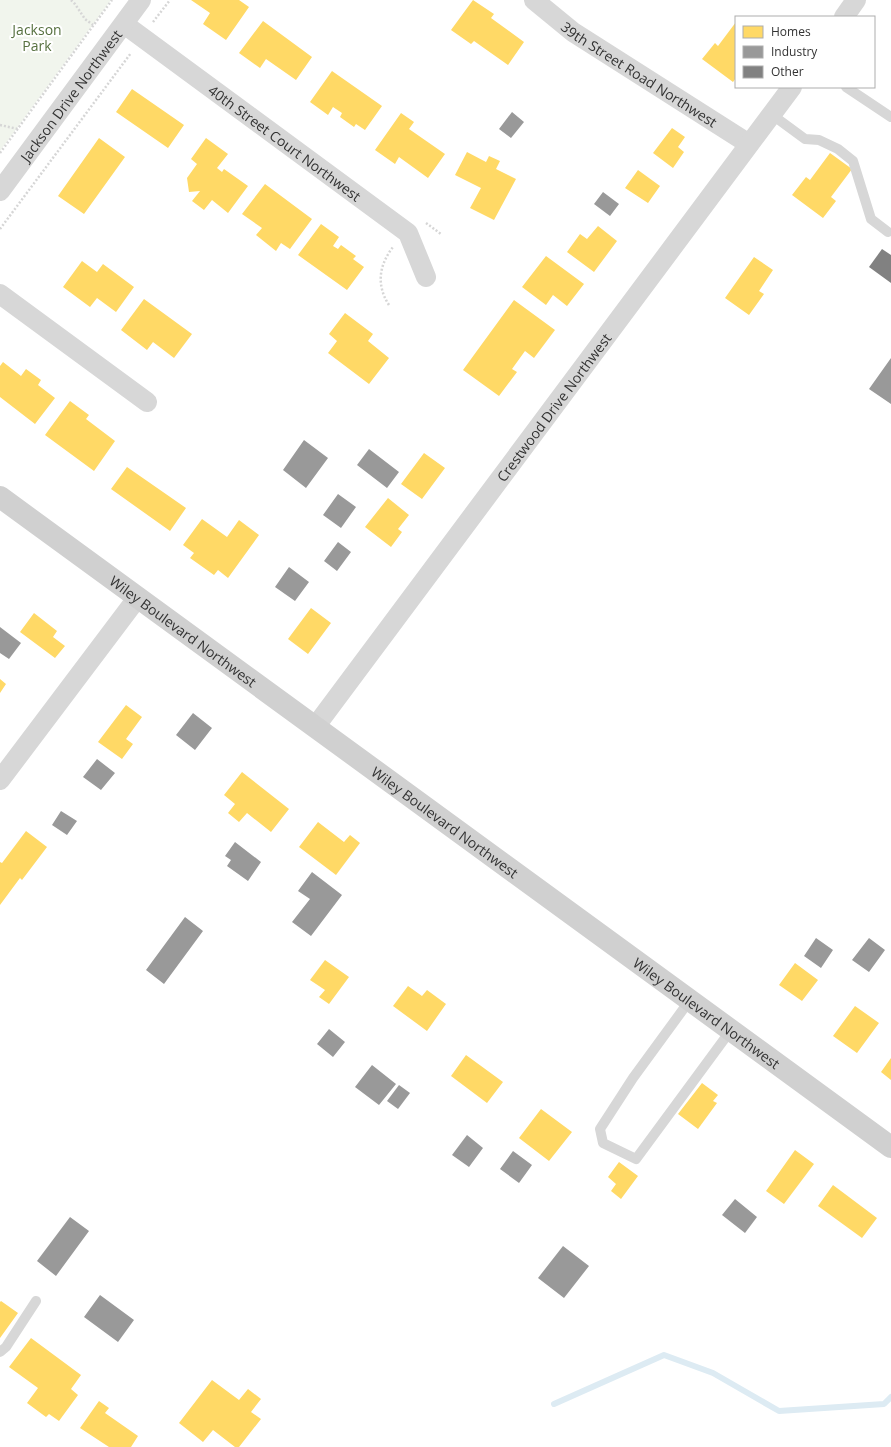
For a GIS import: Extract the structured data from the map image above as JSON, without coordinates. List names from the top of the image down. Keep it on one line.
{"streets":{"street":["39th Street Road Northwest","Jackson Drive Northwest","40th Street Court Northwest","Crestwood Drive Northwest","Wiley Boulevard Northwest"]},"crossings":[["39th Street Road Northwest","Crestwood Drive Northwest"],["Jackson Drive Northwest","40th Street Court Northwest"],["Crestwood Drive Northwest","Wiley Boulevard Northwest"]],"parks":["Jackson Park"],"legend":["Homes","Industry","Other"]}
